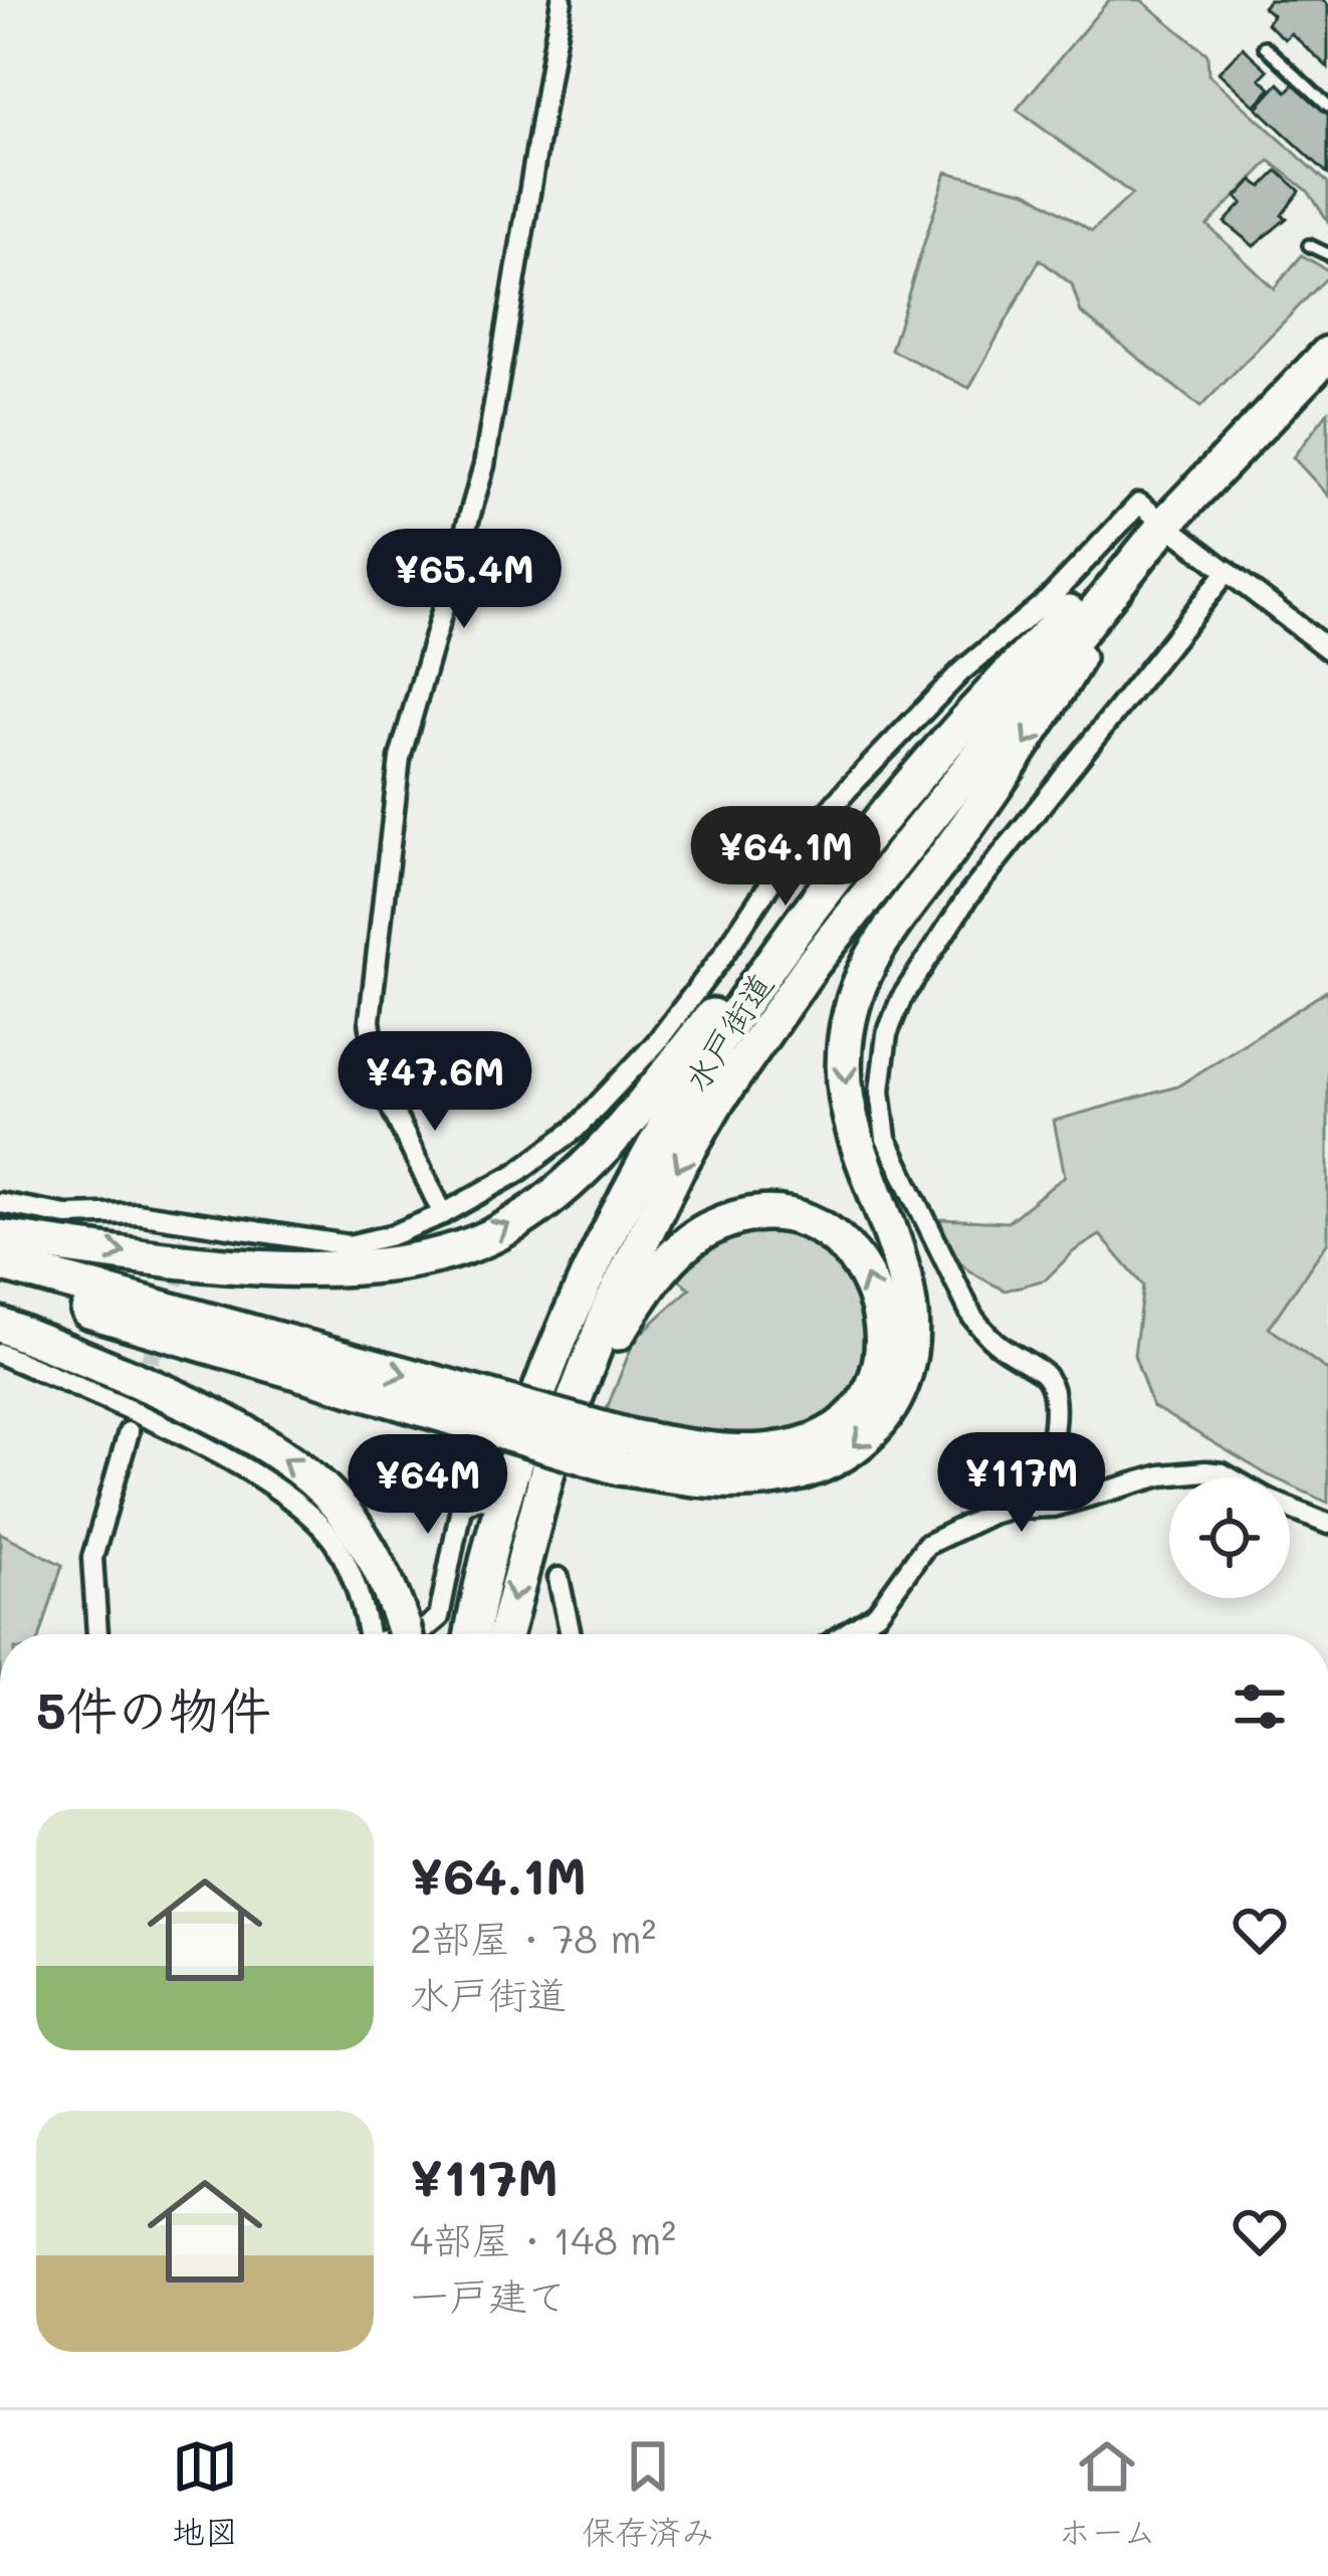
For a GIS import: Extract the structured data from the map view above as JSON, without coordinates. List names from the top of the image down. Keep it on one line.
{"streets":{"highway":["水戸街道"]},"page":{"price":["¥65.4M","¥64.1M","¥47.6M","¥117M","¥64M"],"heading":"5件の物件","list":[{"name":"¥64.1M","note":"2部屋 · 78 m² · 水戸街道"},{"name":"¥117M","note":"4部屋 · 148 m² · 一戸建て"}],"tabs":["地図","保存済み","ホーム"]}}
